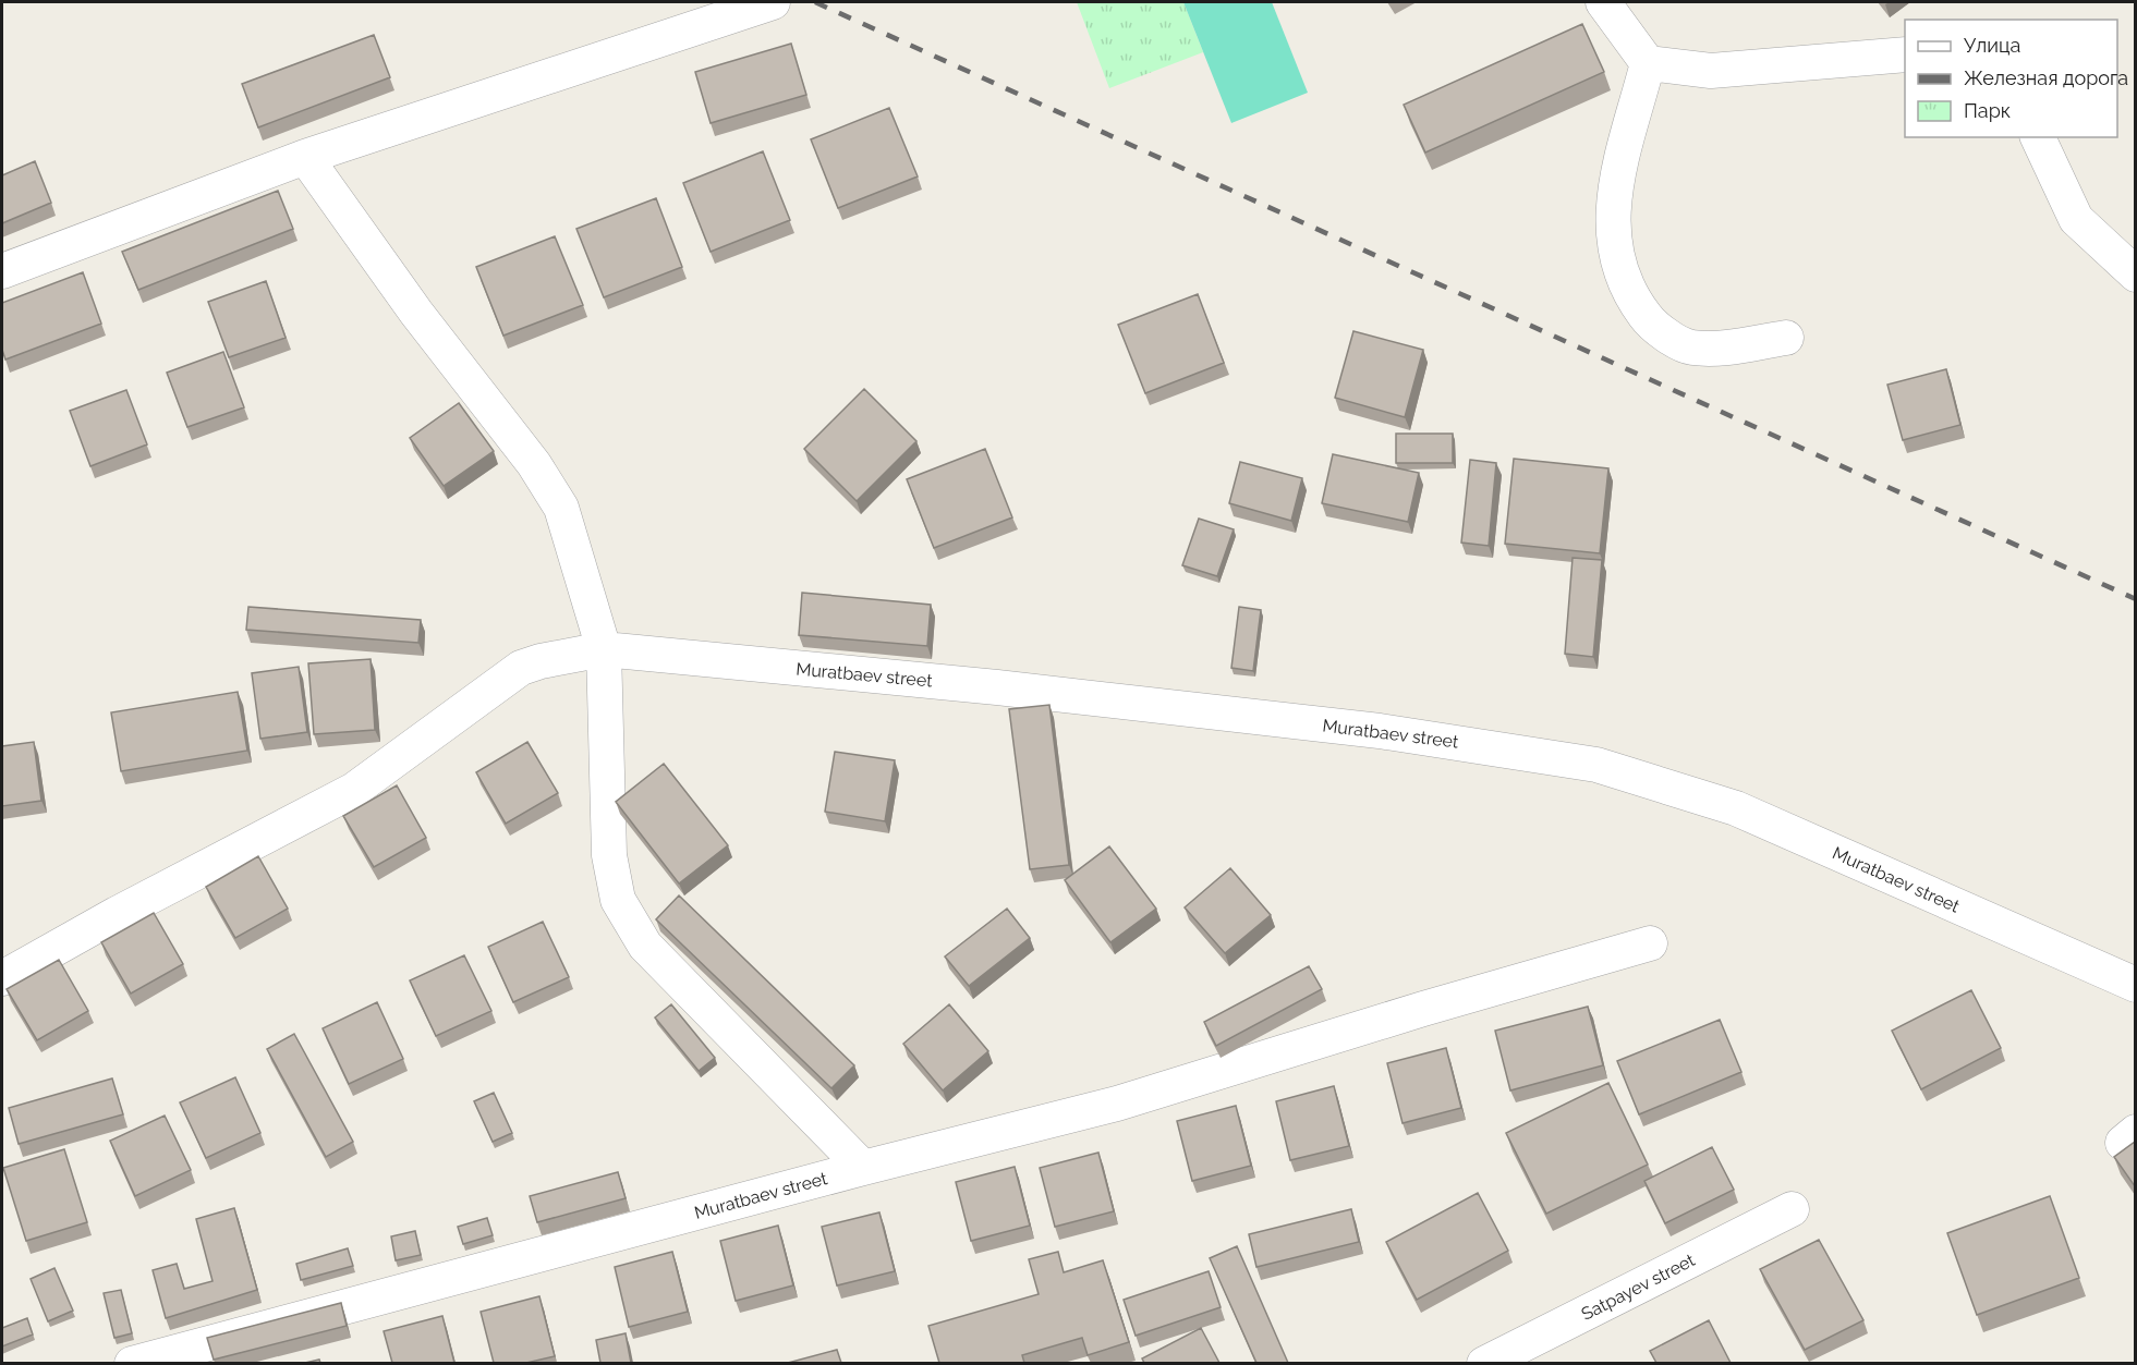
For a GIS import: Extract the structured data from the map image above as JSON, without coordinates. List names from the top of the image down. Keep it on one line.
{"streets":{"street":["Muratbaev street","Satpayev street"]},"legend":["Улица","Железная дорога","Парк"]}
